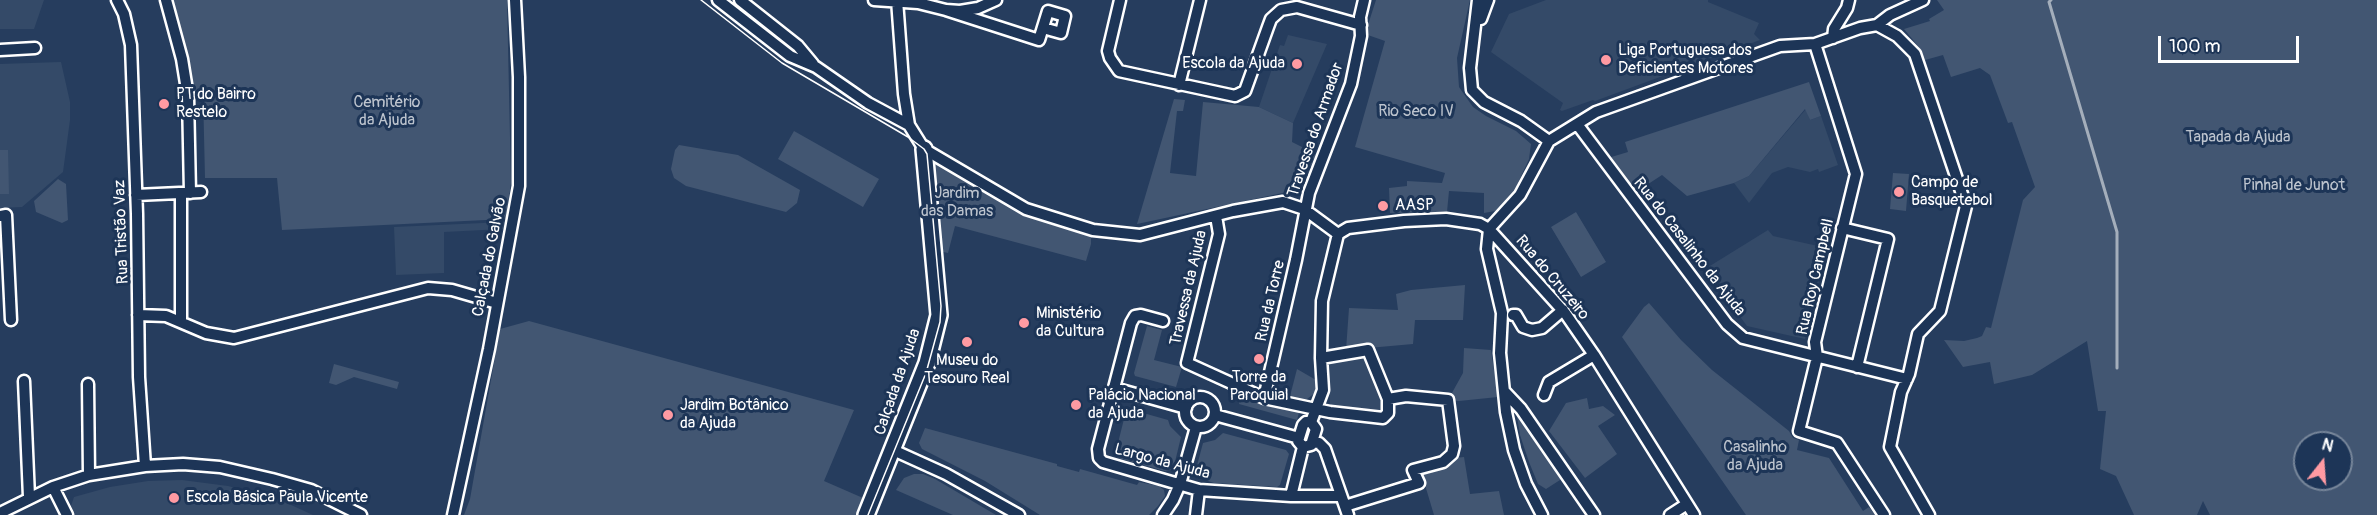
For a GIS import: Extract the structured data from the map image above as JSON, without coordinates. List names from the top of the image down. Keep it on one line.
{"streets":{"street":["Travessa do Armador","Rua Tristão Vaz","Rua do Casalinho da Ajuda","Calçada do Galvão","Rua Roy Campbell","Rua do Cruzeiro","Travessa da Ajuda","Rua da Torre","Calçada da Ajuda","Largo da Ajuda"]},"crossings":[["Travessa do Armador","Rua da Torre"],["Rua do Casalinho da Ajuda","Rua Roy Campbell"],["Travessa da Ajuda","Rua da Torre"],["Travessa da Ajuda","Largo da Ajuda"]],"parks":["Cemitério da Ajuda","Rio Seco IV","Tapada da Ajuda","Pinhal de Junot","Jardim das Damas","Casalinho da Ajuda"],"places":["Liga Portuguesa dos Deficientes Motores","Escola da Ajuda","PT do Bairro Restelo","Campo de Basquetebol","AASP","Ministério da Cultura","Museu do Tesouro Real","Torre da Paroquial","Palácio Nacional da Ajuda","Jardim Botânico da Ajuda","Escola Básica Paula Vicente"],"scale_bar":"100 m","north":"top"}
